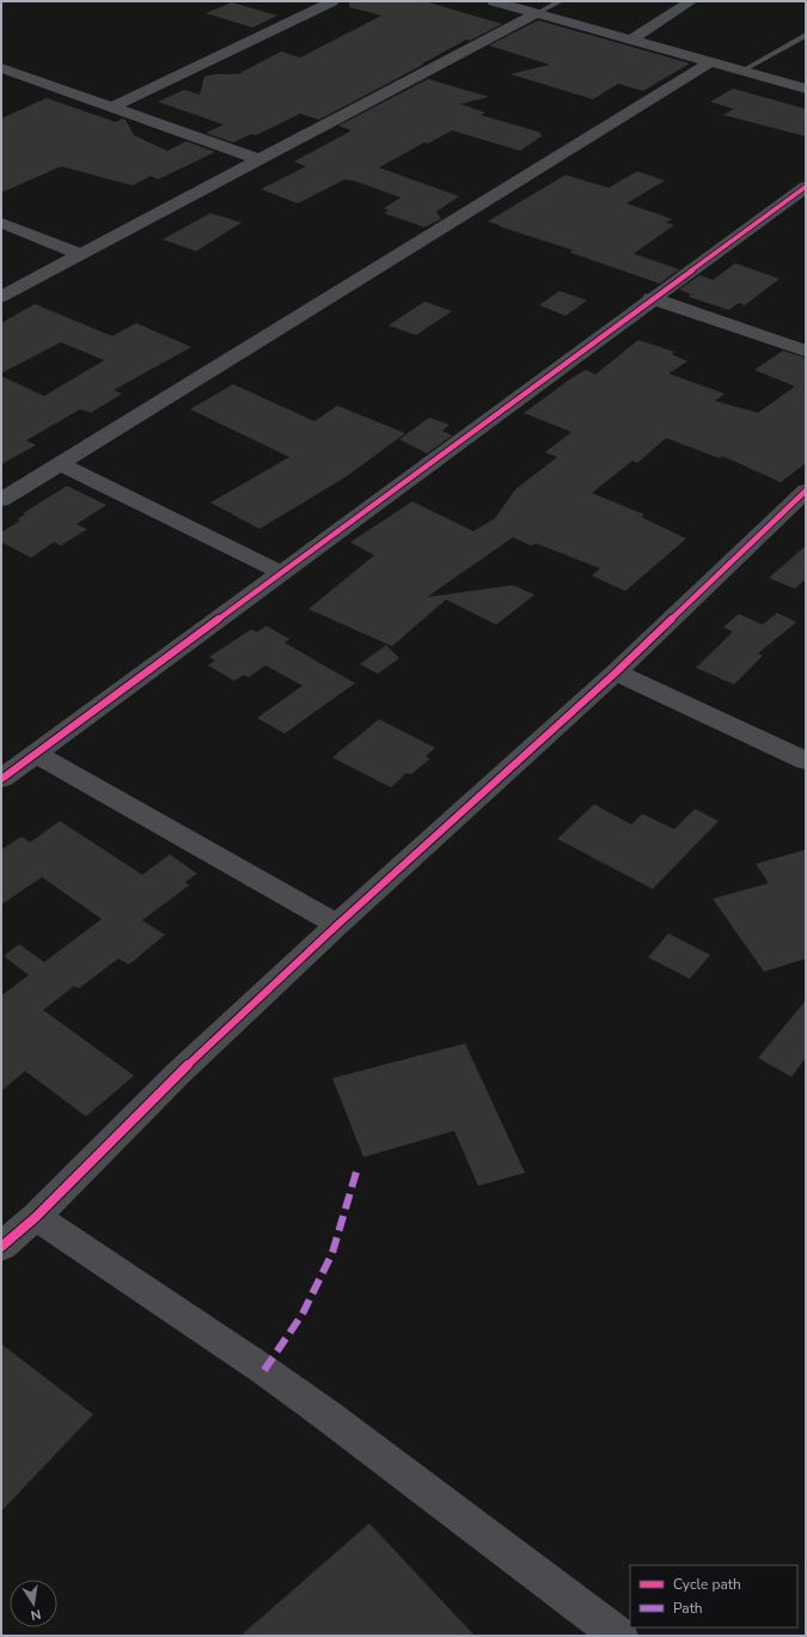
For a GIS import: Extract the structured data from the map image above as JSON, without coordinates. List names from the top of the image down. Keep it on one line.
{"legend":["Cycle path","Path"],"north":"bottom"}
